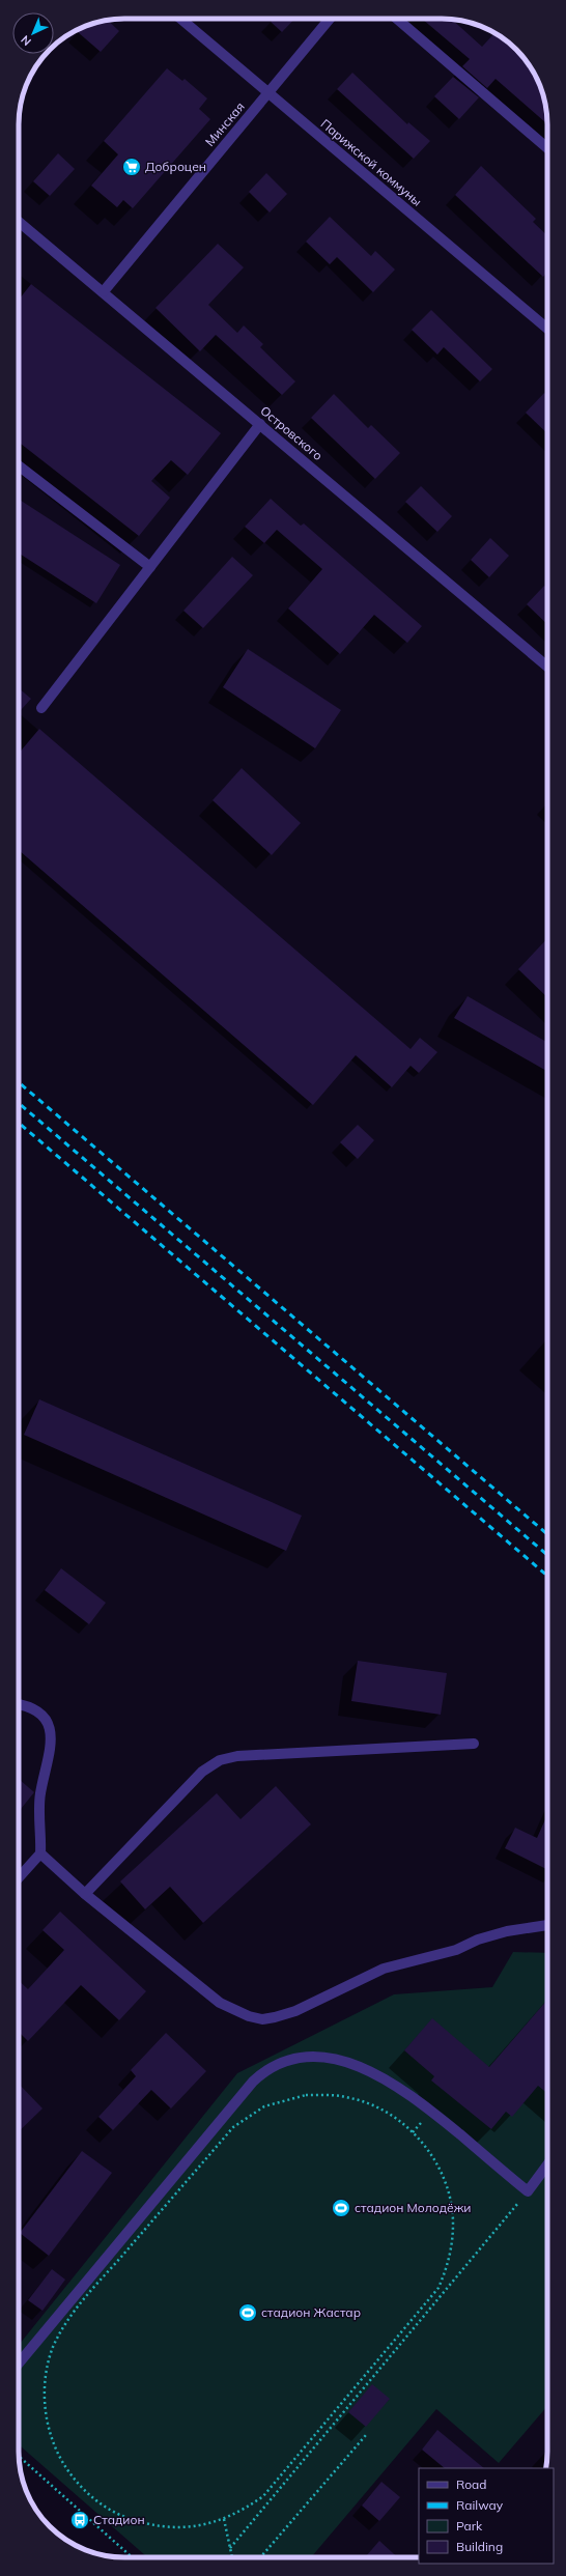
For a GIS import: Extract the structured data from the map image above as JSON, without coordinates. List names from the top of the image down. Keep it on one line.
{"streets":{"street":["Минская","Парижской коммуны","Островского"]},"crossings":[["Минская","Парижской коммуны"],["Минская","Островского"]],"places":{"supermarket":["Доброцен"],"sports":["стадион Молодёжи","стадион Жастар"],"bus stop":["Стадион"]},"legend":["Road","Railway","Park","Building"],"north":"bottom left"}
